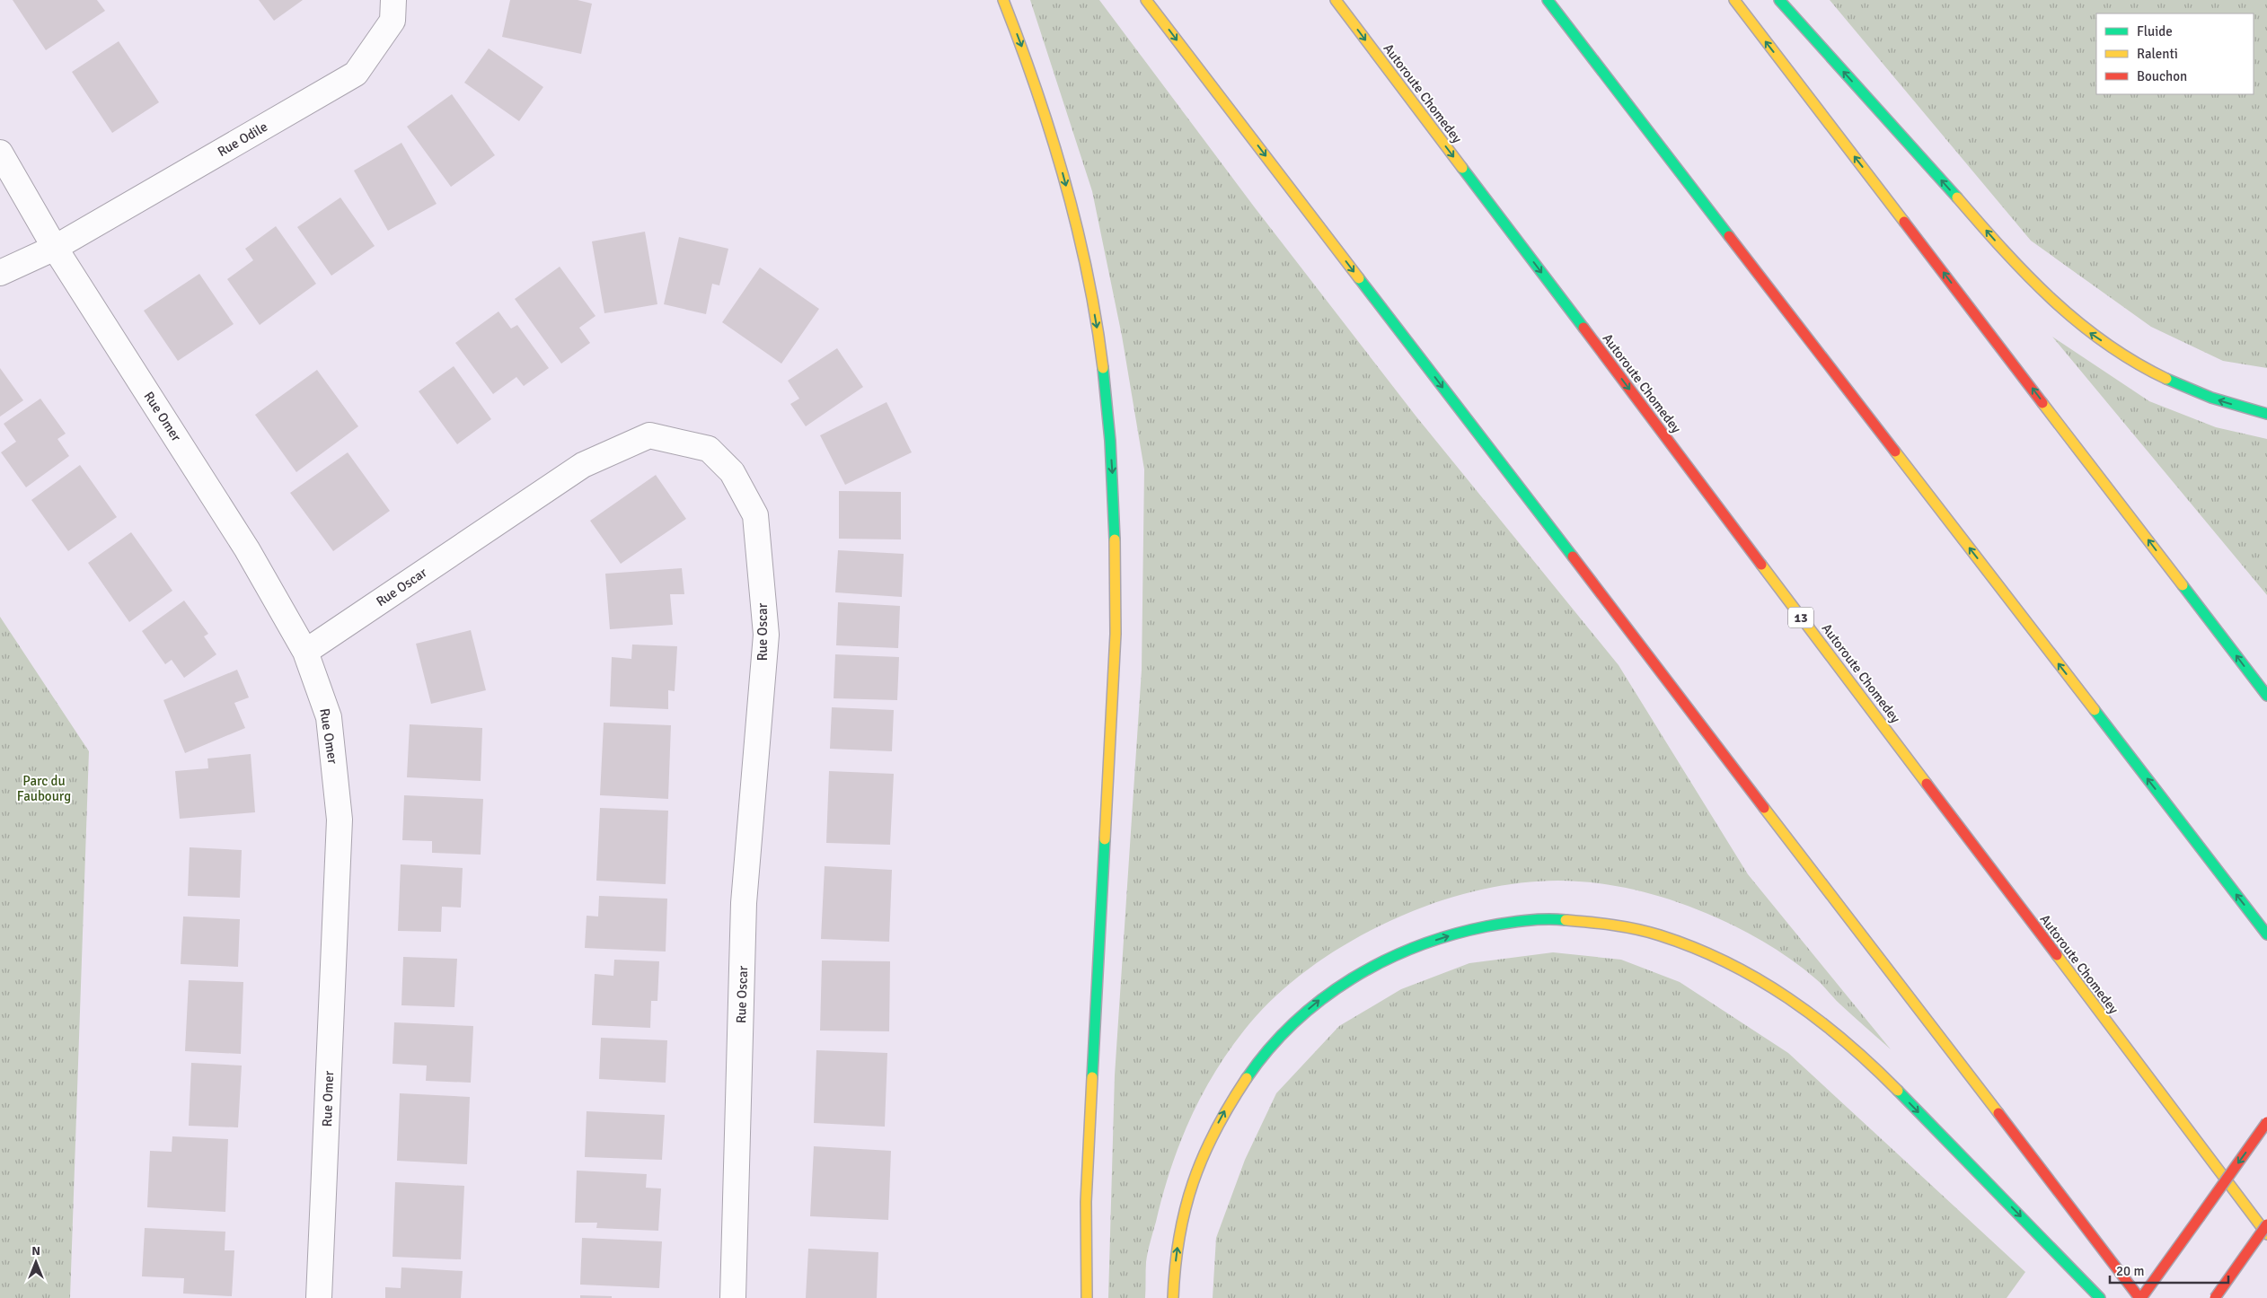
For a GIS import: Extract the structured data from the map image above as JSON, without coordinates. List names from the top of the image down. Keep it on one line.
{"streets":{"main road":["Autoroute Chomedey","13"],"street":["Rue Odile","Rue Omer","Rue Oscar"]},"crossings":[["Rue Odile","Rue Omer"],["Rue Omer","Rue Oscar"]],"one_way":["Autoroute Chomedey"],"parks":["Parc du Faubourg"],"legend":["Fluide","Ralenti","Bouchon"],"scale_bar":"20 m","north":"top"}
